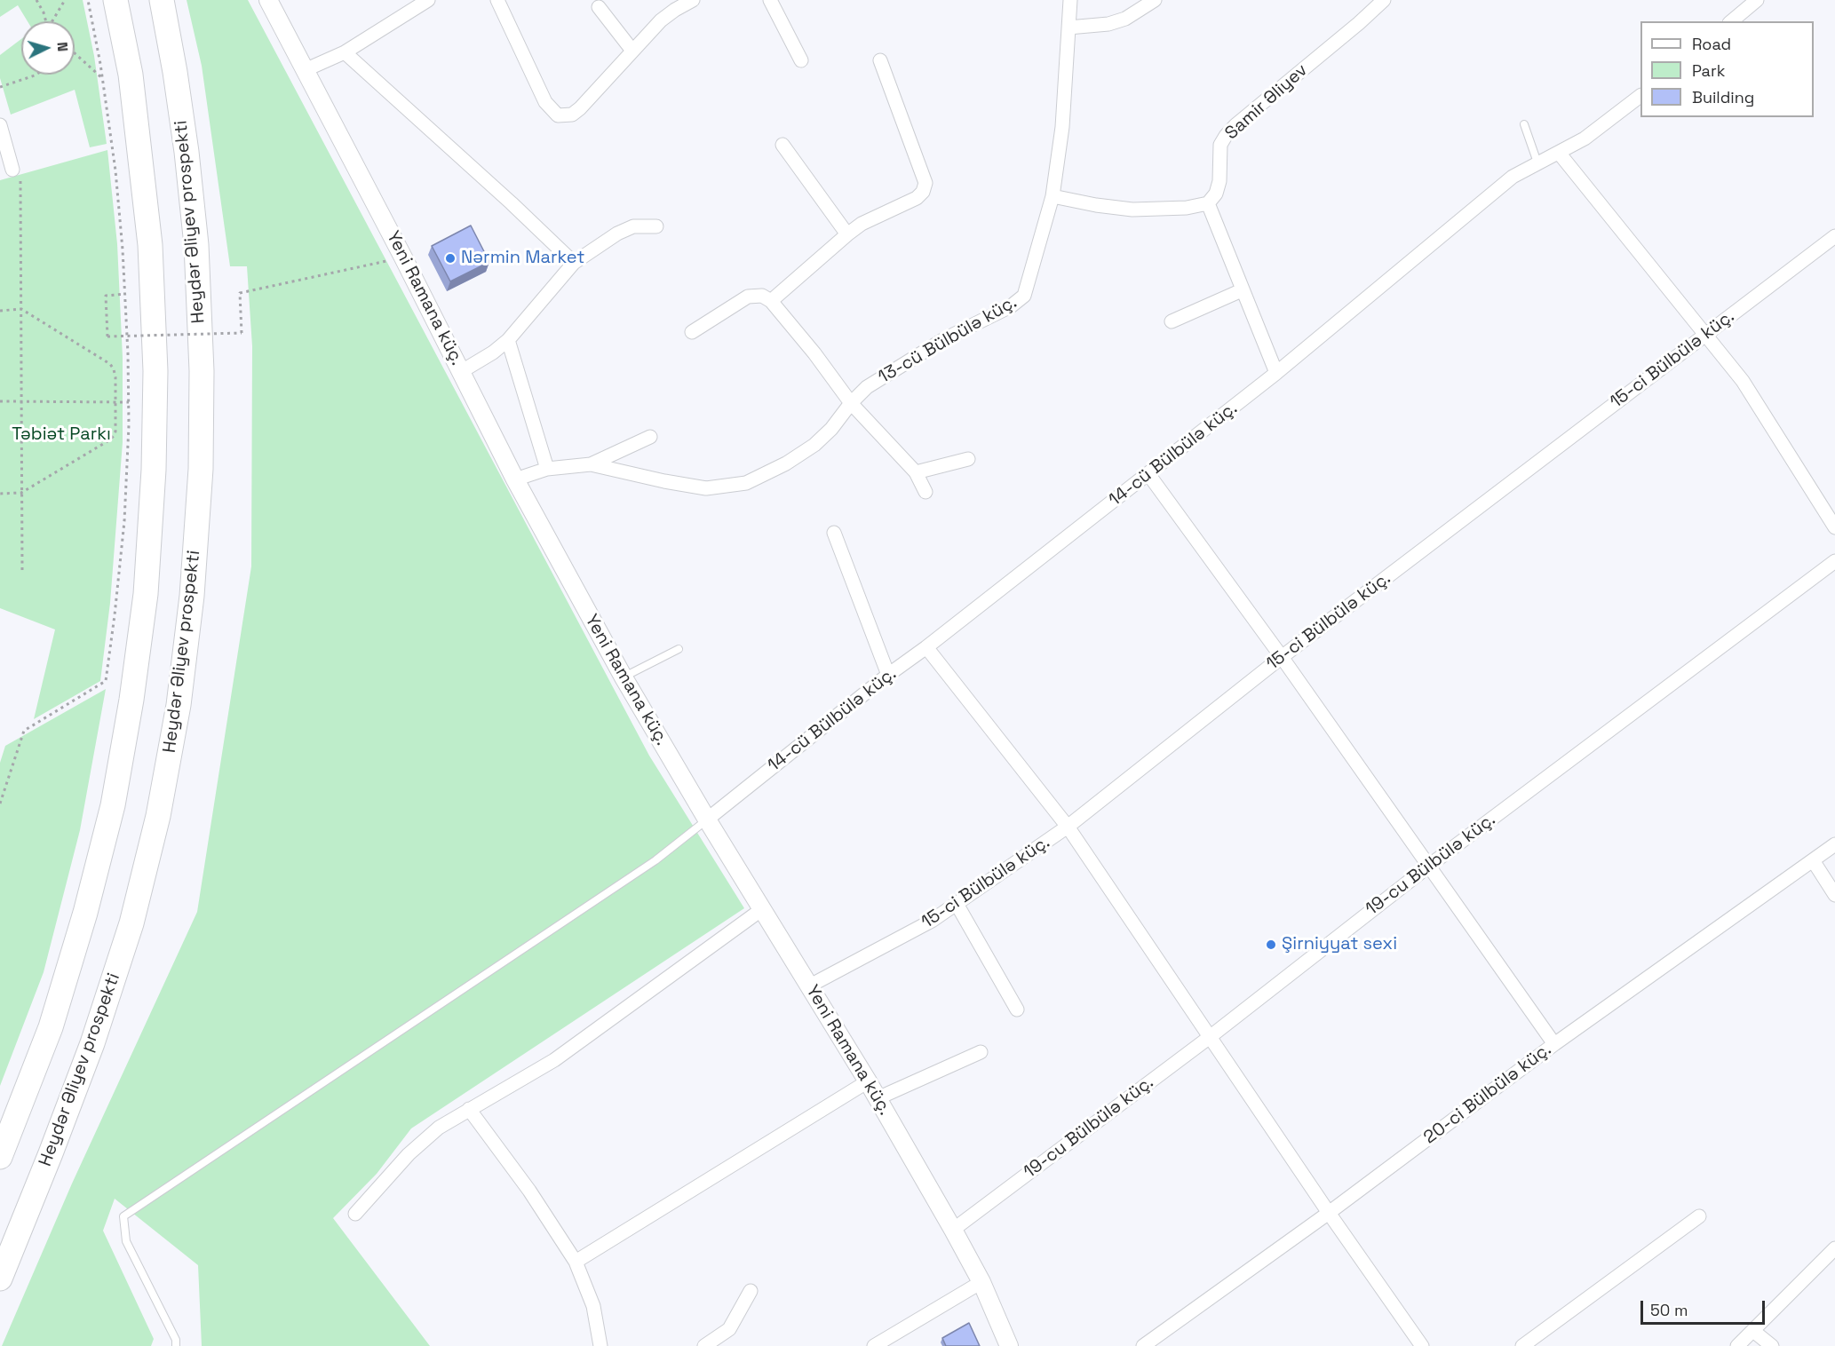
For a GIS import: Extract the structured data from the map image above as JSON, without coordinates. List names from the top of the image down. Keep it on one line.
{"streets":{"highway":["Heydər Əliyev prospekti"],"street":["Samir Əliyev","Yeni Ramana küç.","13-cü Bülbülə küç.","15-ci Bülbülə küç.","14-cü Bülbülə küç.","19-cu Bülbülə küç.","20-ci Bülbülə küç."]},"crossings":[["Yeni Ramana küç.","13-cü Bülbülə küç."],["Yeni Ramana küç.","15-ci Bülbülə küç."],["Yeni Ramana küç.","14-cü Bülbülə küç."],["Yeni Ramana küç.","19-cu Bülbülə küç."]],"parks":["Təbiət Parkı"],"places":["Nərmin Market","Şirniyyat sexi"],"legend":["Road","Park","Building"],"scale_bar":"50 m","north":"right"}
